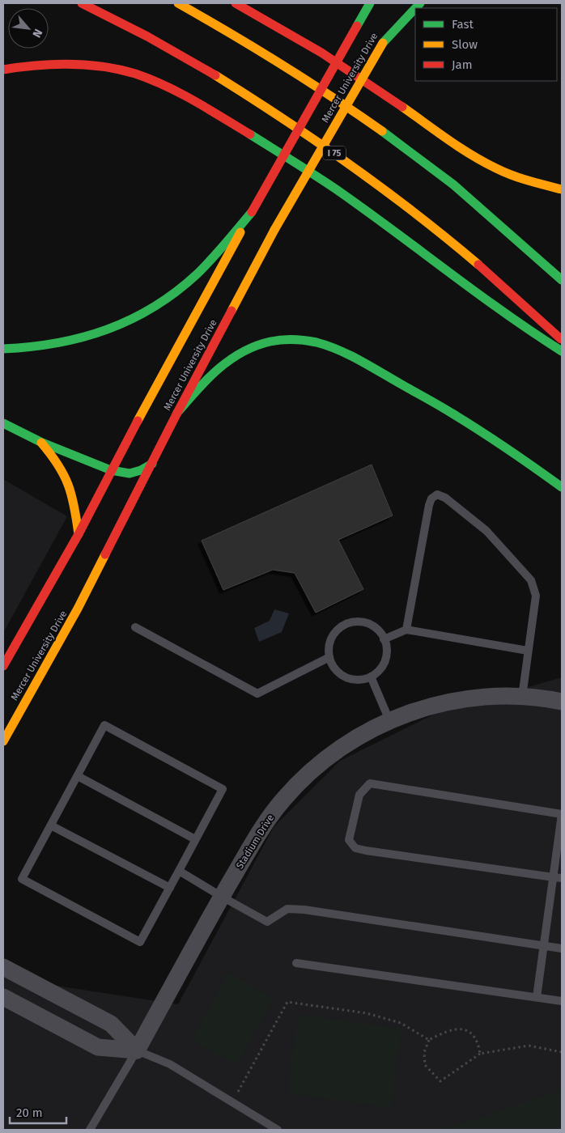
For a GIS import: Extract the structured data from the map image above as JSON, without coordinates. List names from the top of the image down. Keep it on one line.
{"streets":{"main road":["Mercer University Drive","I 75"],"street":["Stadium Drive"]},"legend":["Fast","Slow","Jam"],"scale_bar":"20 m","north":"bottom right"}
